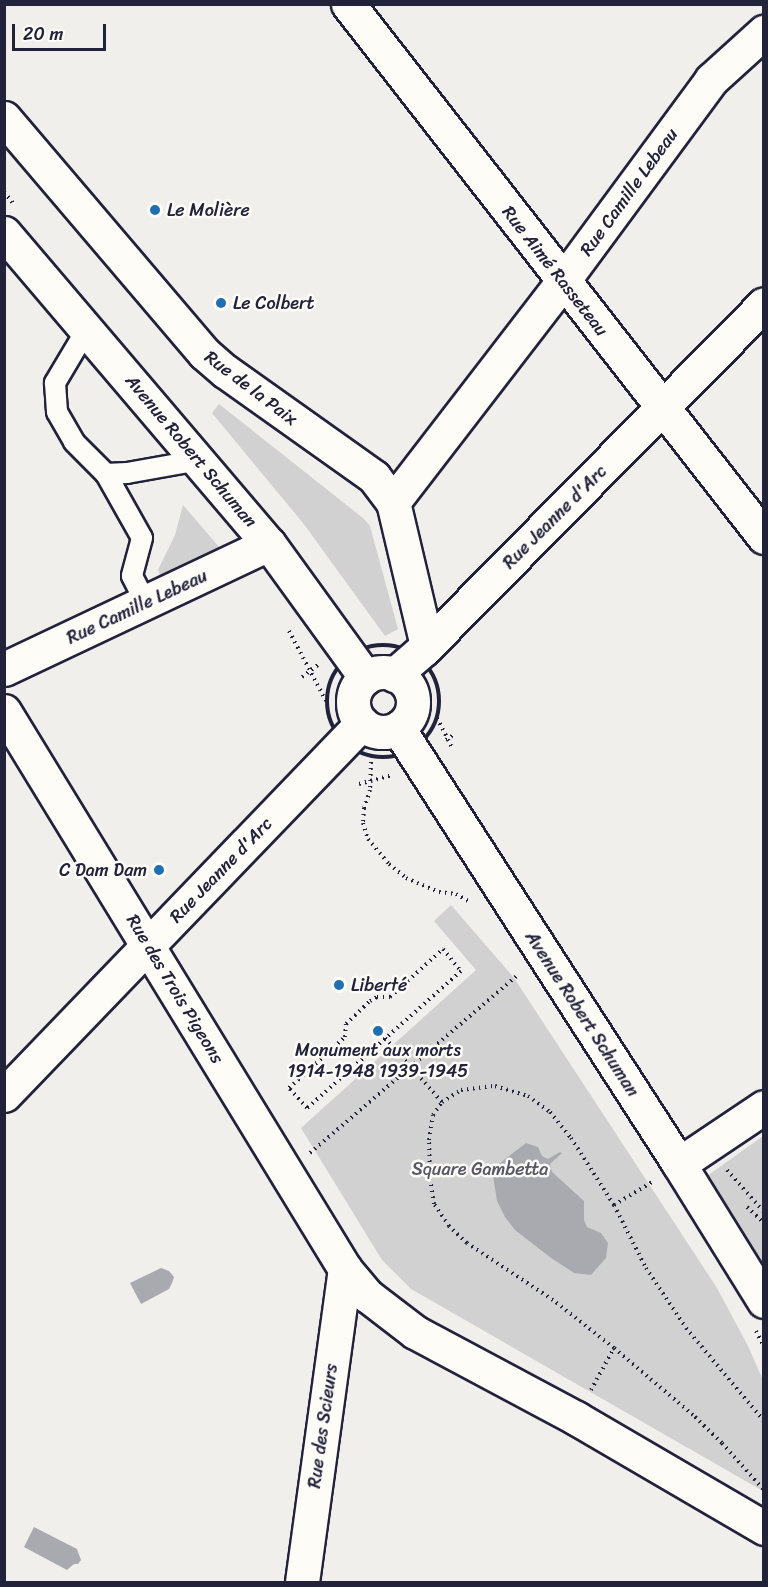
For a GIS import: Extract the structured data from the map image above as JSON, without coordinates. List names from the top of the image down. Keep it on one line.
{"streets":{"street":["Rue Camille Lebeau","Rue Aimé Rasseteau","Rue de la Paix","Avenue Robert Schuman","Rue Jeanne d'Arc","Rue des Trois Pigeons","Rue des Scieurs"]},"crossings":[["Rue Camille Lebeau","Rue Aimé Rasseteau"],["Rue Camille Lebeau","Rue de la Paix"],["Rue Camille Lebeau","Avenue Robert Schuman"],["Rue Aimé Rasseteau","Rue Jeanne d'Arc"],["Rue de la Paix","Rue Jeanne d'Arc"],["Avenue Robert Schuman","Rue Jeanne d'Arc"],["Rue Jeanne d'Arc","Rue des Trois Pigeons"],["Rue des Trois Pigeons","Rue des Scieurs"]],"parks":["Square Gambetta"],"places":["Le Molière","Le Colbert","C Dam Dam","Liberté","Monument aux morts 1914-1948 1939-1945"],"scale_bar":"20 m"}
